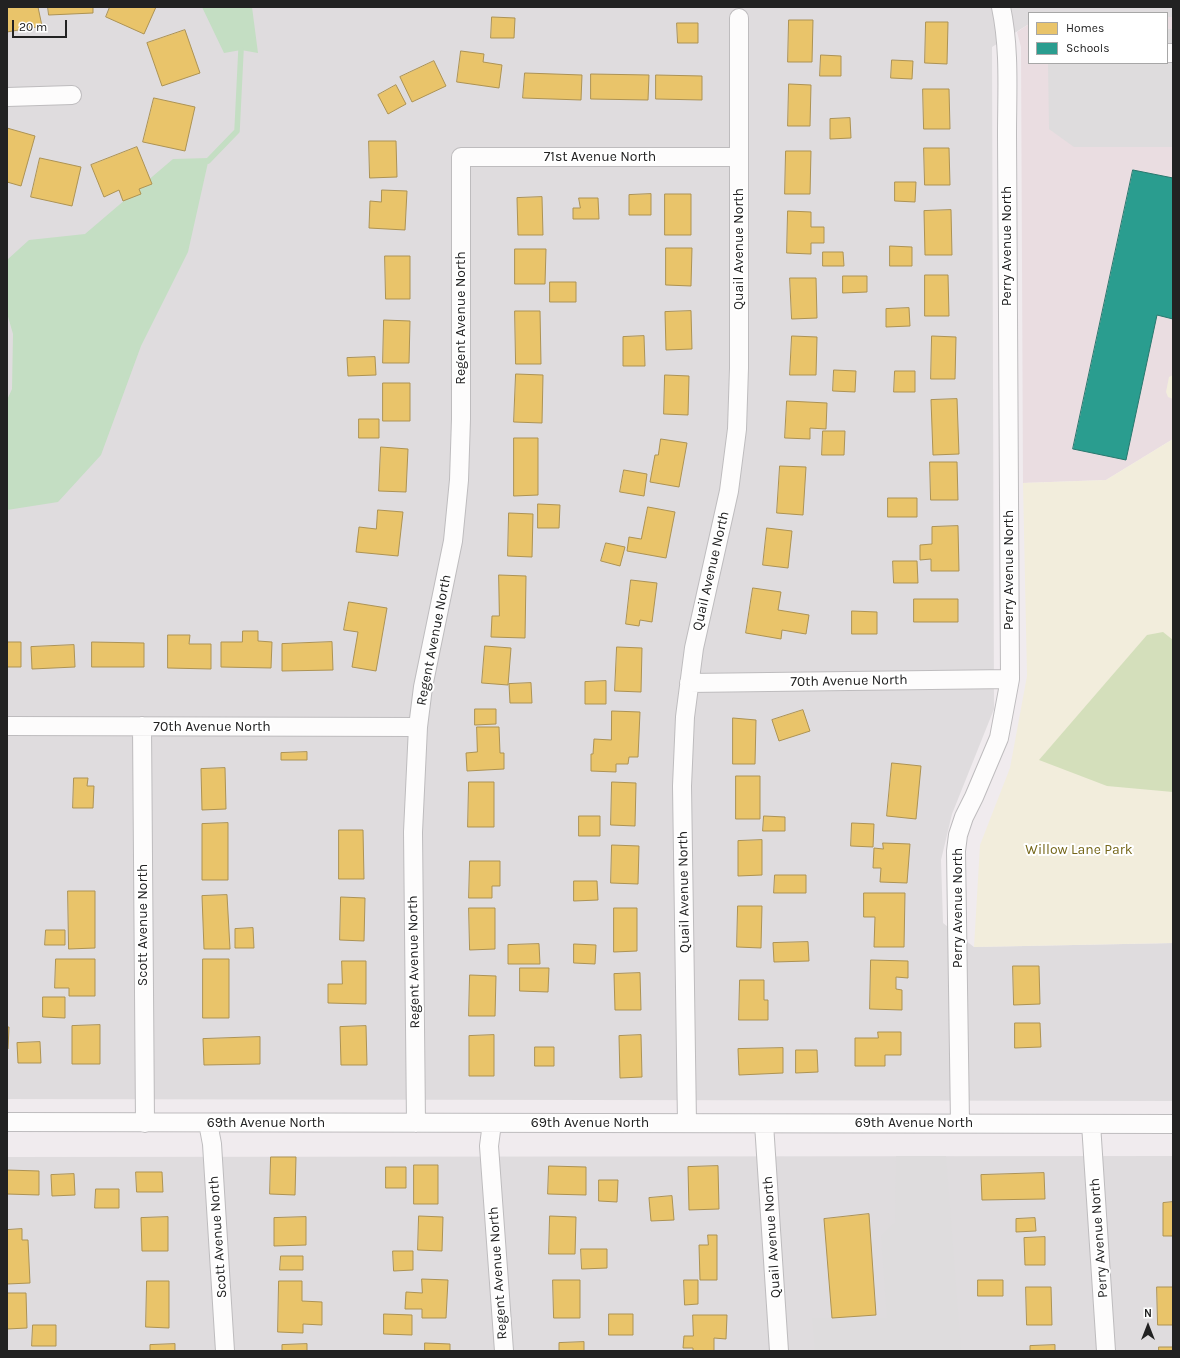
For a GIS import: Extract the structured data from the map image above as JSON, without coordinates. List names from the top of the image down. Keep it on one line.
{"streets":{"street":["71st Avenue North","Perry Avenue North","Quail Avenue North","Regent Avenue North","70th Avenue North","Scott Avenue North","69th Avenue North"]},"crossings":[["71st Avenue North","Quail Avenue North"],["71st Avenue North","Regent Avenue North"],["Perry Avenue North","70th Avenue North"],["Perry Avenue North","69th Avenue North"],["Quail Avenue North","70th Avenue North"],["Quail Avenue North","69th Avenue North"],["Regent Avenue North","70th Avenue North"],["Regent Avenue North","69th Avenue North"],["70th Avenue North","Scott Avenue North"],["Scott Avenue North","69th Avenue North"]],"parks":["Willow Lane Park"],"legend":["Homes","Schools"],"scale_bar":"20 m","north":"top"}
